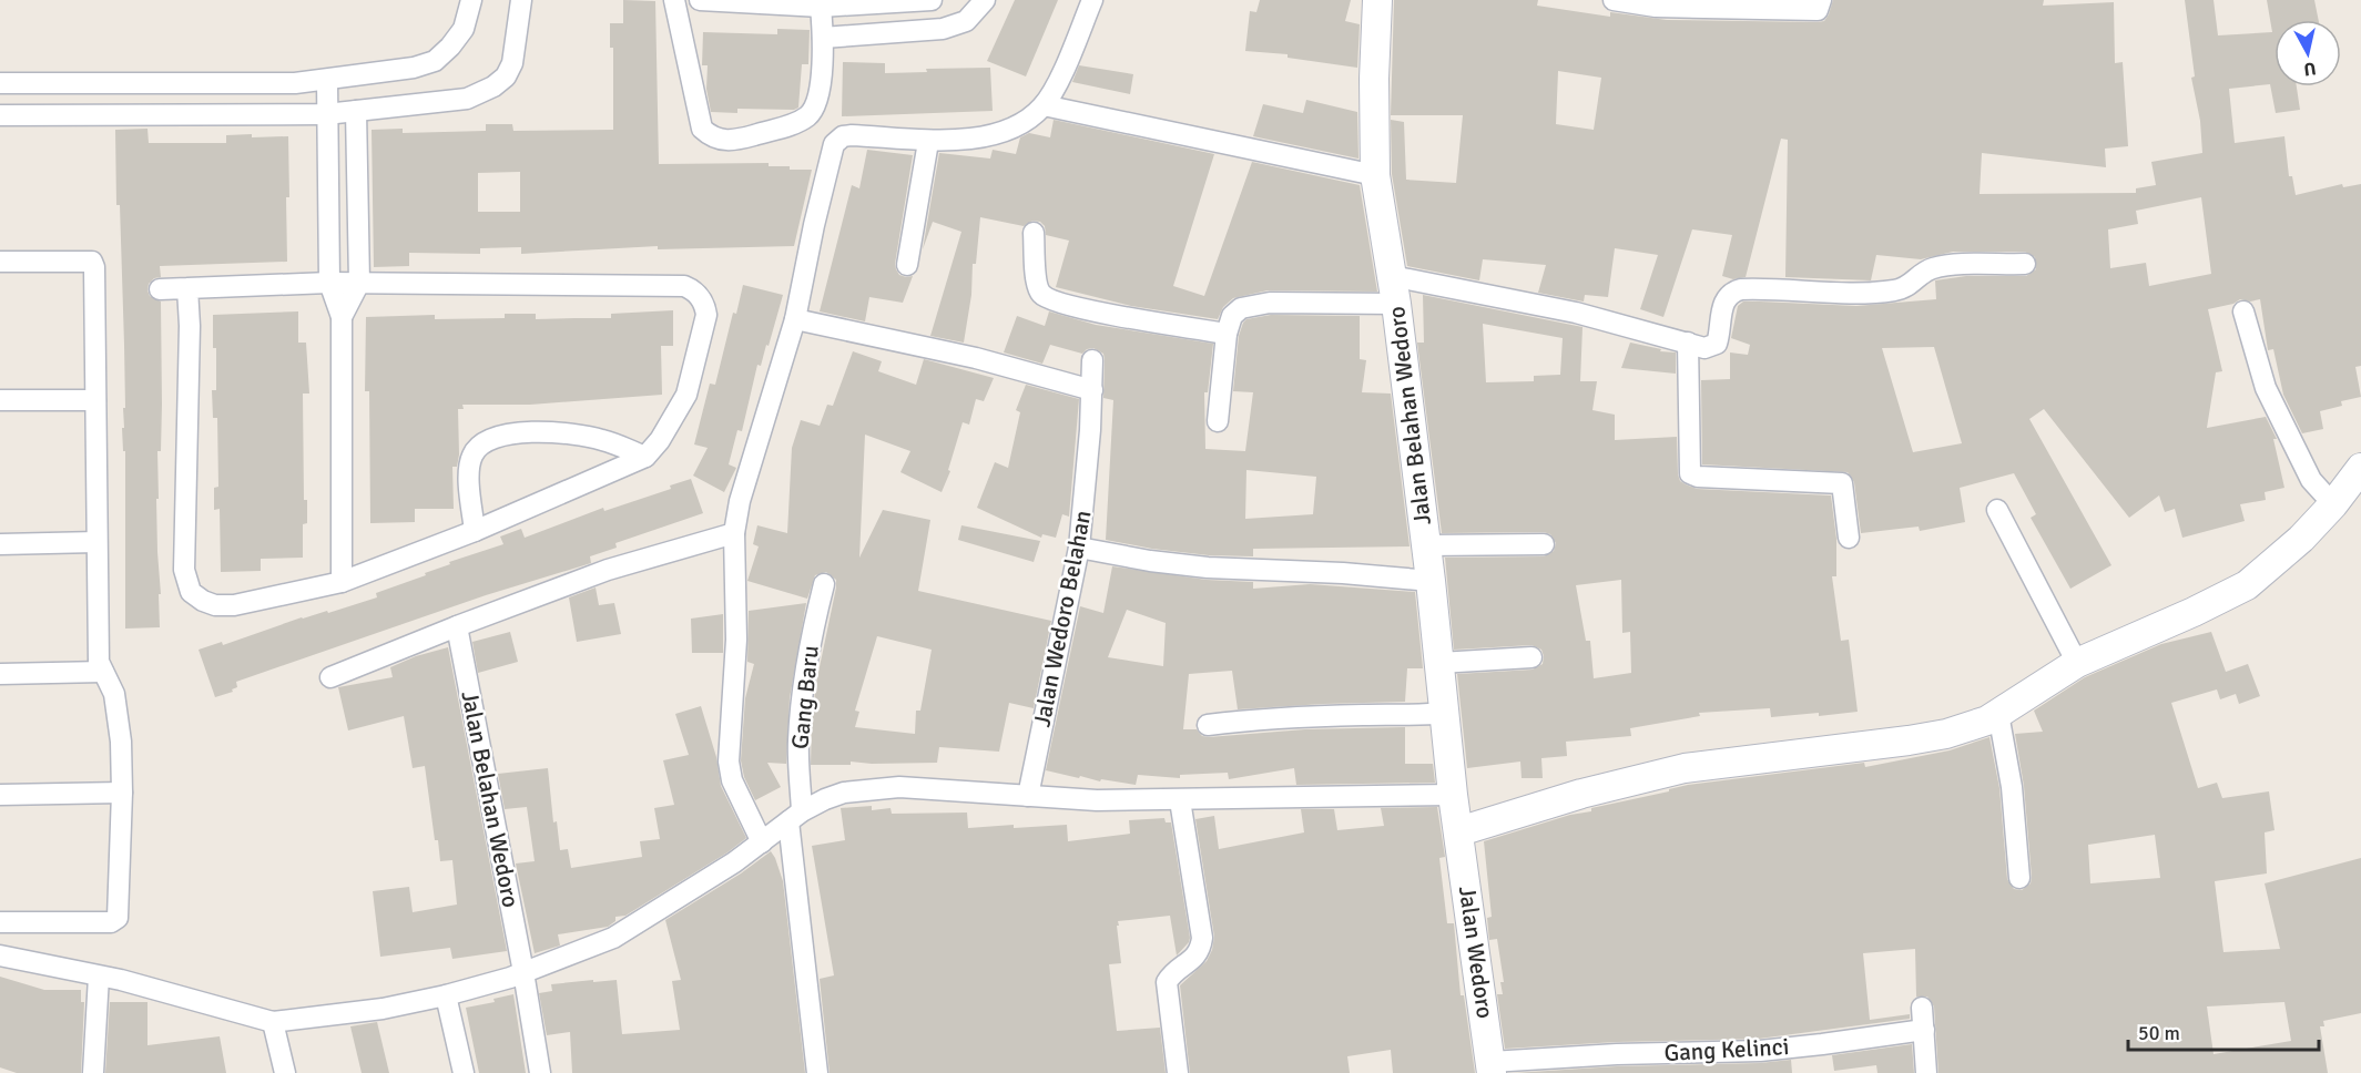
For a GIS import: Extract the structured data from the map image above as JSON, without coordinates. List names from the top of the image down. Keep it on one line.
{"streets":{"street":["Jalan Belahan Wedoro","Jalan Wedoro Belahan","Gang Baru","Jalan Wedoro","Gang Kelinci"]},"crossings":[["Jalan Belahan Wedoro","Jalan Wedoro"],["Jalan Wedoro","Gang Kelinci"]],"scale_bar":"50 m","north":"bottom"}
